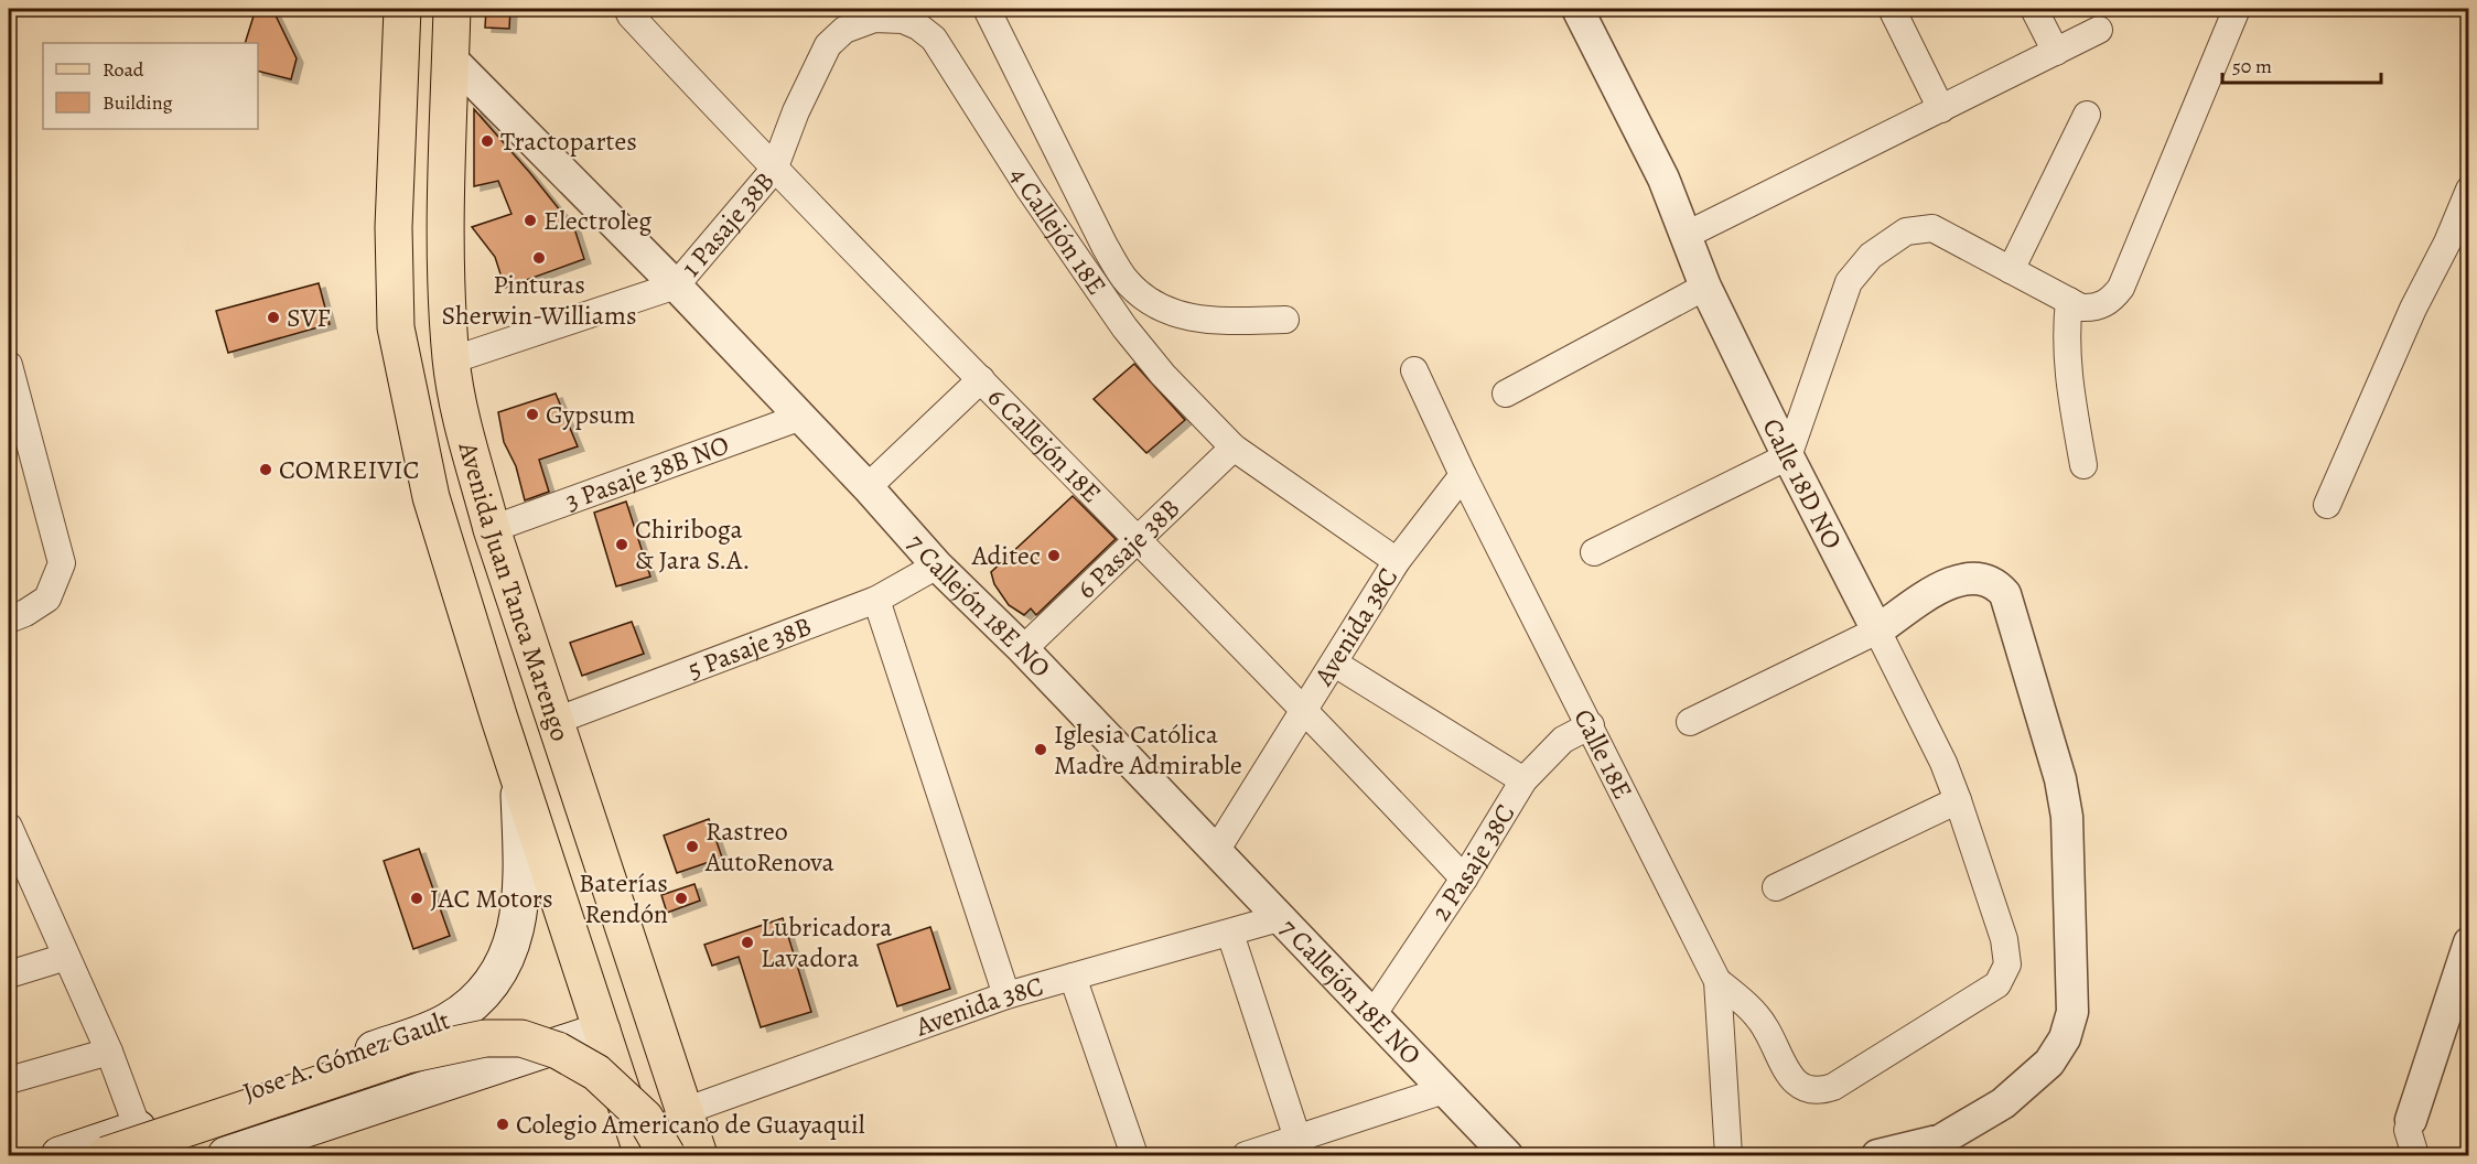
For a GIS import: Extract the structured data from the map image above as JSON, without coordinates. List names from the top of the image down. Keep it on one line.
{"streets":{"main road":["Avenida Juan Tanca Marengo","Jose A. Gómez Gault"],"street":["1 Pasaje 38B","4 Callejón 18E","6 Callejón 18E","3 Pasaje 38B NO","Calle 18D NO","6 Pasaje 38B","7 Callejón 18E NO","Avenida 38C","5 Pasaje 38B","Calle 18E","2 Pasaje 38C"]},"crossings":[["1 Pasaje 38B","4 Callejón 18E"],["1 Pasaje 38B","6 Callejón 18E"],["1 Pasaje 38B","Avenida Juan Tanca Marengo"],["1 Pasaje 38B","7 Callejón 18E NO"],["4 Callejón 18E","6 Pasaje 38B"],["4 Callejón 18E","Avenida 38C"],["6 Callejón 18E","6 Pasaje 38B"],["6 Callejón 18E","Avenida 38C"],["6 Callejón 18E","2 Pasaje 38C"],["3 Pasaje 38B NO","Avenida Juan Tanca Marengo"],["3 Pasaje 38B NO","7 Callejón 18E NO"],["Calle 18D NO","Calle 18E"],["6 Pasaje 38B","7 Callejón 18E NO"],["Avenida Juan Tanca Marengo","7 Callejón 18E NO"],["Avenida Juan Tanca Marengo","Avenida 38C"],["Avenida Juan Tanca Marengo","5 Pasaje 38B"],["Avenida Juan Tanca Marengo","Jose A. Gómez Gault"],["7 Callejón 18E NO","Avenida 38C"],["7 Callejón 18E NO","5 Pasaje 38B"],["7 Callejón 18E NO","2 Pasaje 38C"],["Avenida 38C","Calle 18E"],["Calle 18E","2 Pasaje 38C"]],"places":["Tractopartes","Electroleg","Pinturas Sherwin-Williams","SVF","Gypsum","COMREIVIC","Chiriboga & Jara S.A.","Aditec","Iglesia Católica Madre Admirable","Rastreo AutoRenova","JAC Motors","Baterías Rendón","Lubricadora Lavadora","Colegio Americano de Guayaquil"],"legend":["Road","Building"],"scale_bar":"50 m"}
